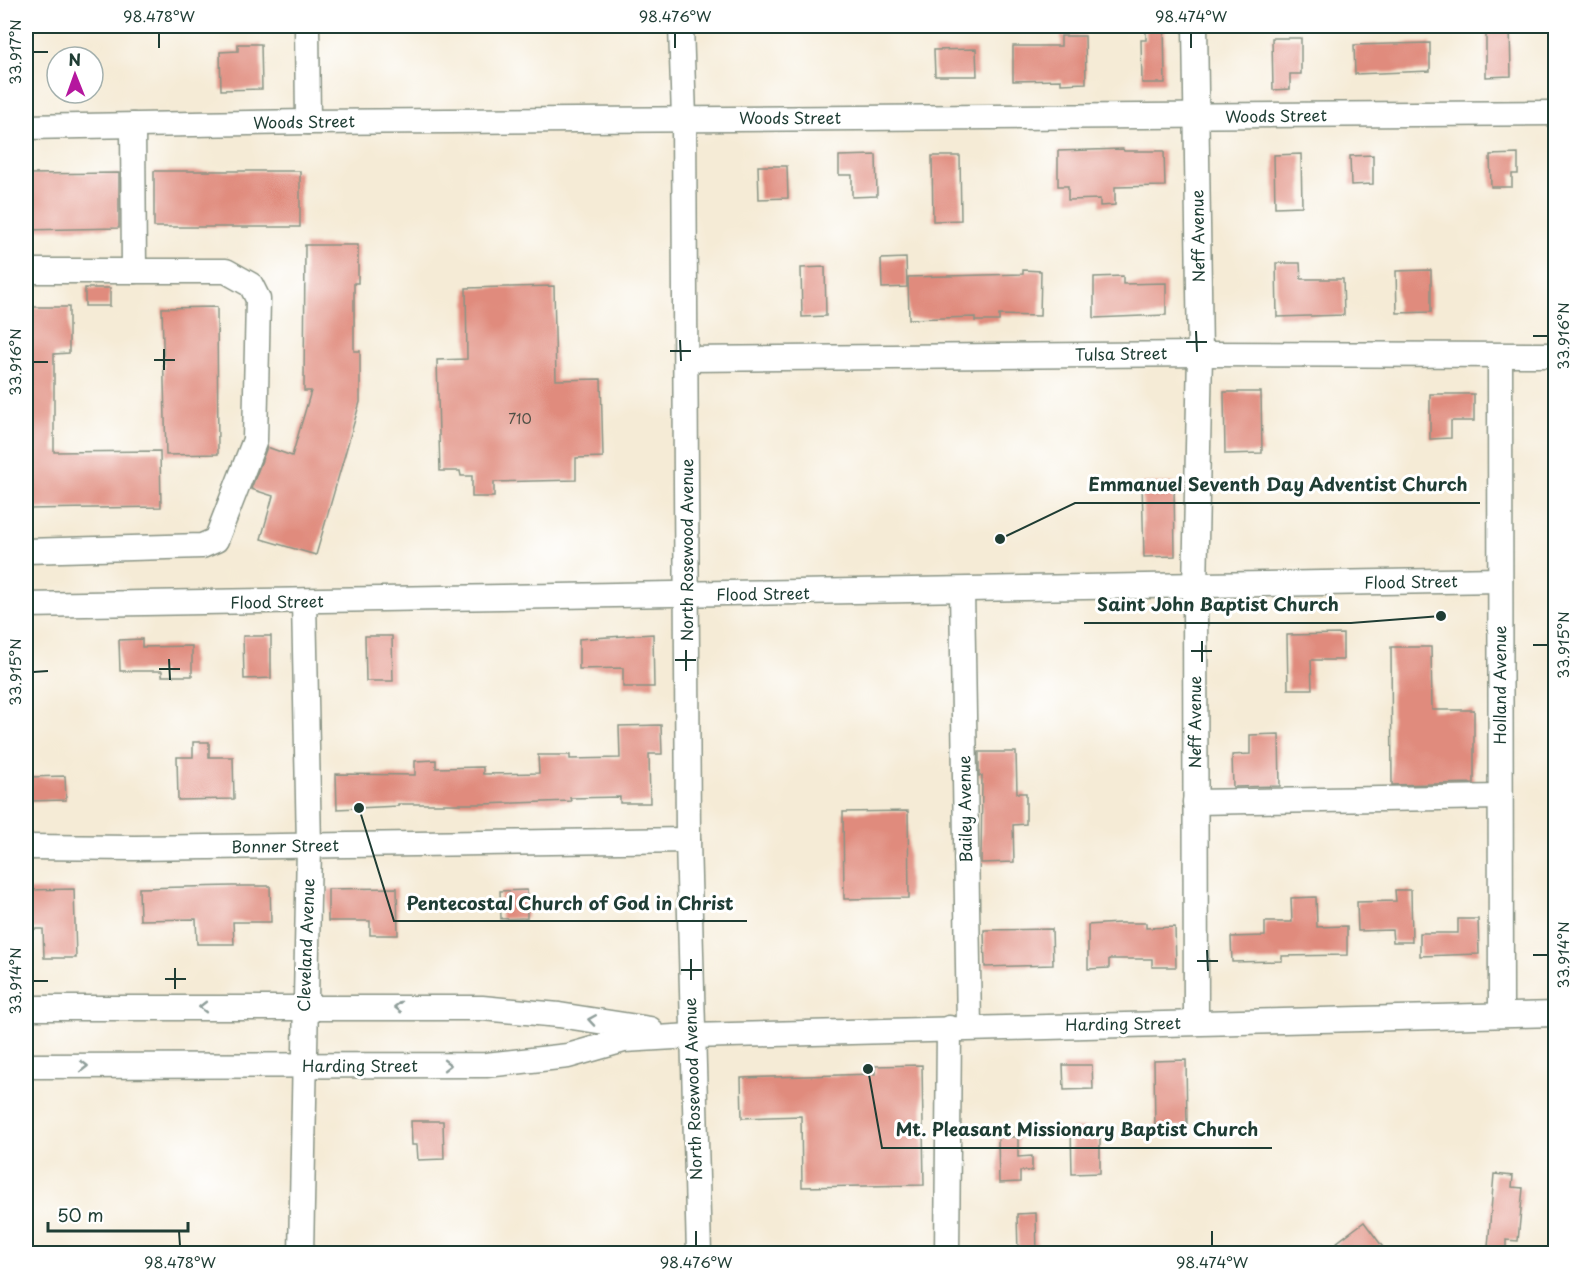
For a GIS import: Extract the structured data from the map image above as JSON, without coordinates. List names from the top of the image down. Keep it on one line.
{"streets":{"street":["Woods Street","Neff Avenue","Tulsa Street","North Rosewood Avenue","Flood Street","Holland Avenue","Bailey Avenue","Bonner Street","Cleveland Avenue","Harding Street"]},"crossings":[["Woods Street","Neff Avenue"],["Woods Street","North Rosewood Avenue"],["Neff Avenue","Tulsa Street"],["Neff Avenue","Flood Street"],["Neff Avenue","Harding Street"],["Tulsa Street","North Rosewood Avenue"],["Tulsa Street","Holland Avenue"],["North Rosewood Avenue","Flood Street"],["North Rosewood Avenue","Bonner Street"],["North Rosewood Avenue","Harding Street"],["Flood Street","Holland Avenue"],["Flood Street","Bailey Avenue"],["Flood Street","Cleveland Avenue"],["Holland Avenue","Harding Street"],["Bailey Avenue","Harding Street"],["Bonner Street","Cleveland Avenue"],["Cleveland Avenue","Harding Street"]],"places":["Emmanuel Seventh Day Adventist Church","Saint John Baptist Church","Pentecostal Church of God in Christ","Mt. Pleasant Missionary Baptist Church"],"house_numbers":["710"],"scale_bar":"50 m","north":"top","coordinates":["98.478°W","98.476°W","98.474°W","33.917°N","33.916°N","33.915°N","33.914°N"]}
